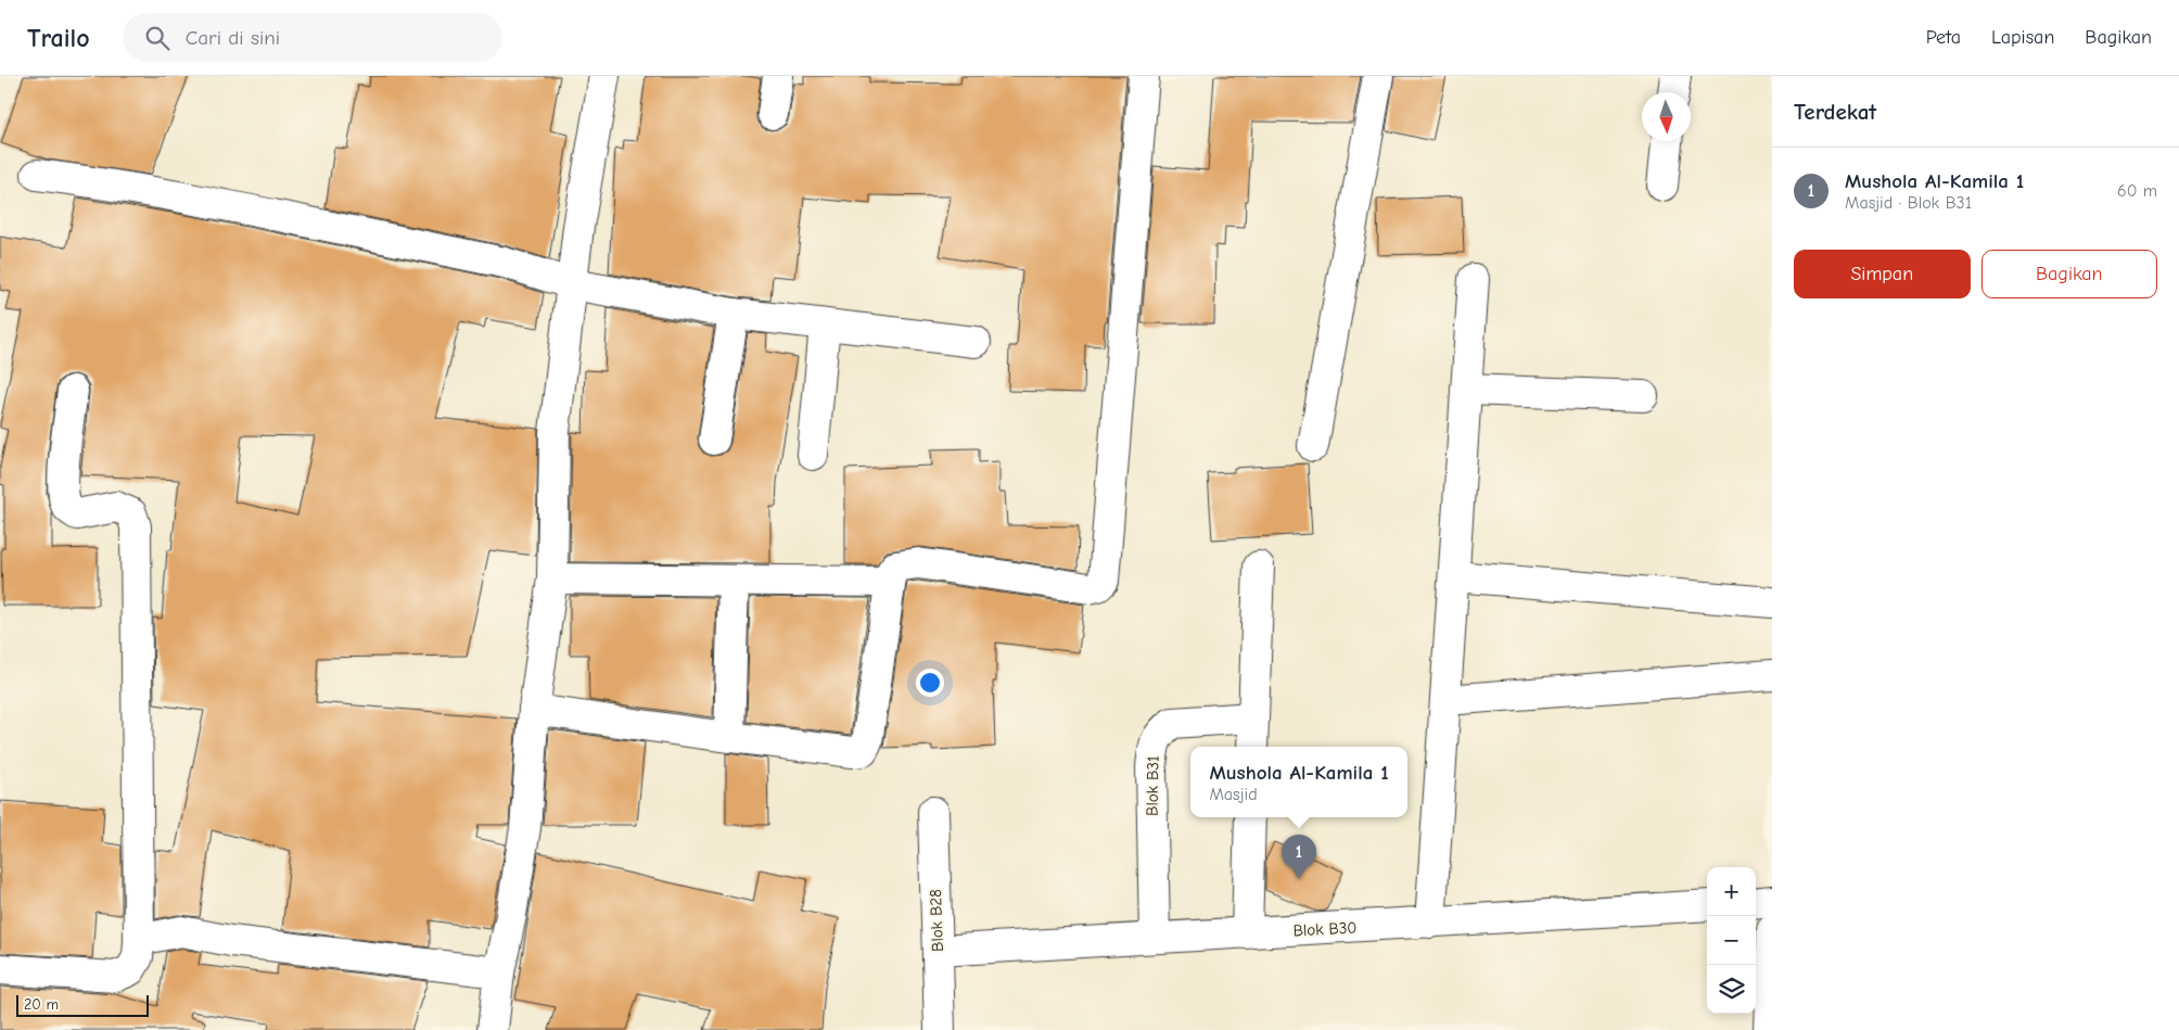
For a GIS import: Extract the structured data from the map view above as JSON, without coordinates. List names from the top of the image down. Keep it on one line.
{"streets":{"street":["Blok B31","Blok B28","Blok B30"]},"crossings":[["Blok B31","Blok B30"],["Blok B28","Blok B30"]],"scale_bar":"20 m","north":"bottom","page":{"header":"Trailo","search":"Cari di sini","nav":["Peta","Lapisan","Bagikan"],"heading":"Terdekat","list":[{"mark":"1","name":"Mushola Al-Kamila 1","note":"Masjid · Blok B31","value":"60 m"}],"buttons":["Simpan","Bagikan"],"popup":["Mushola Al-Kamila 1","Masjid"],"pins":"1","map_buttons":["+","−"],"scale":"20 m"}}
